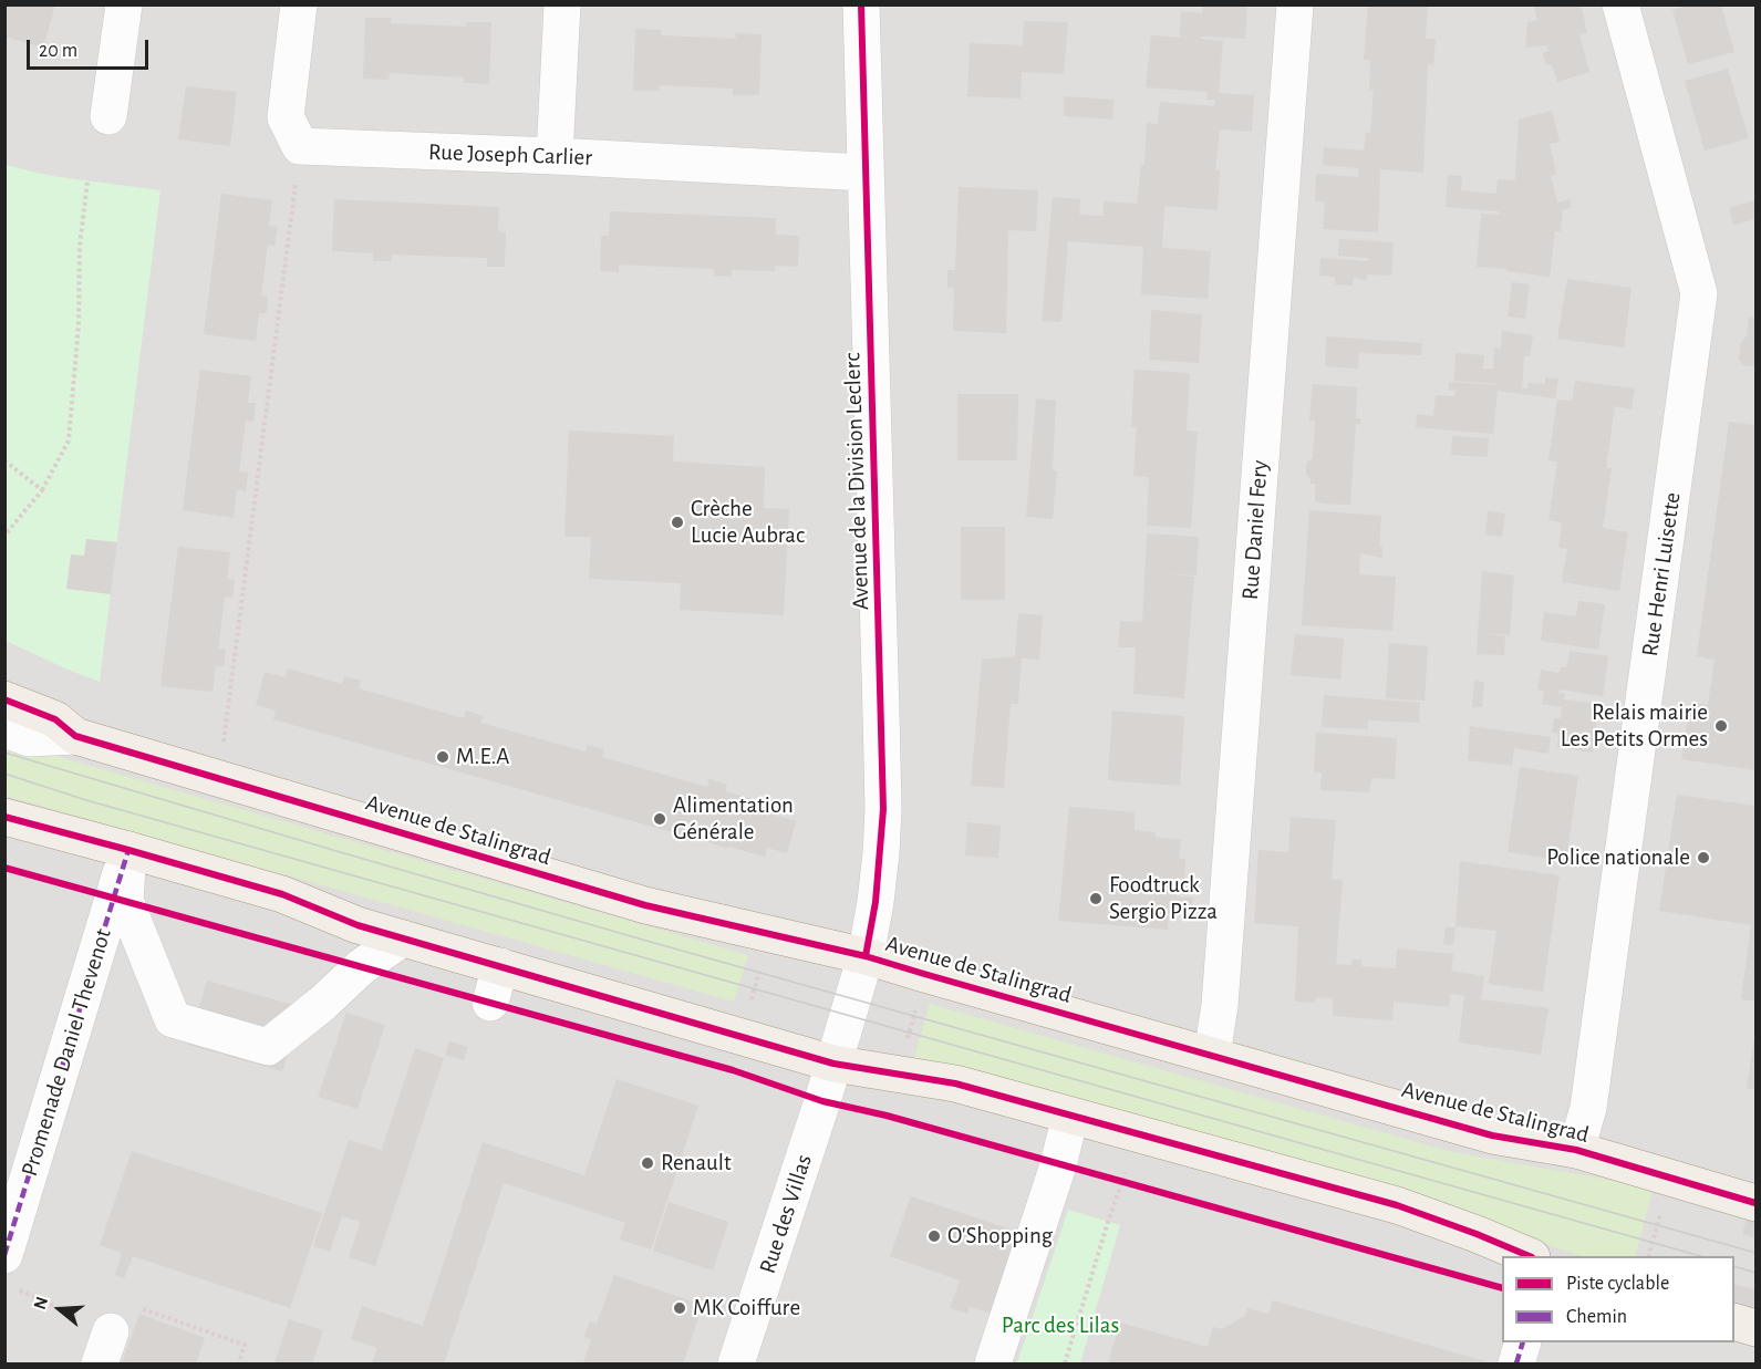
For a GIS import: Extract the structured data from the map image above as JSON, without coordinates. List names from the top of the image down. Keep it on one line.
{"streets":{"main road":["Avenue de Stalingrad"],"street":["Rue Joseph Carlier","Avenue de la Division Leclerc","Rue Daniel Fery","Rue Henri Luisette","Promenade Daniel Thevenot","Rue des Villas"]},"crossings":[["Rue Joseph Carlier","Avenue de la Division Leclerc"],["Avenue de la Division Leclerc","Avenue de Stalingrad"],["Avenue de la Division Leclerc","Rue des Villas"],["Rue Daniel Fery","Avenue de Stalingrad"],["Rue Henri Luisette","Avenue de Stalingrad"]],"parks":["Parc des Lilas"],"places":["Crèche Lucie Aubrac","Relais mairie Les Petits Ormes","M.E.A","Alimentation Générale","Police nationale","Foodtruck Sergio Pizza","Renault","O'Shopping","MK Coiffure"],"legend":["Piste cyclable","Chemin"],"scale_bar":"20 m","north":"left"}
